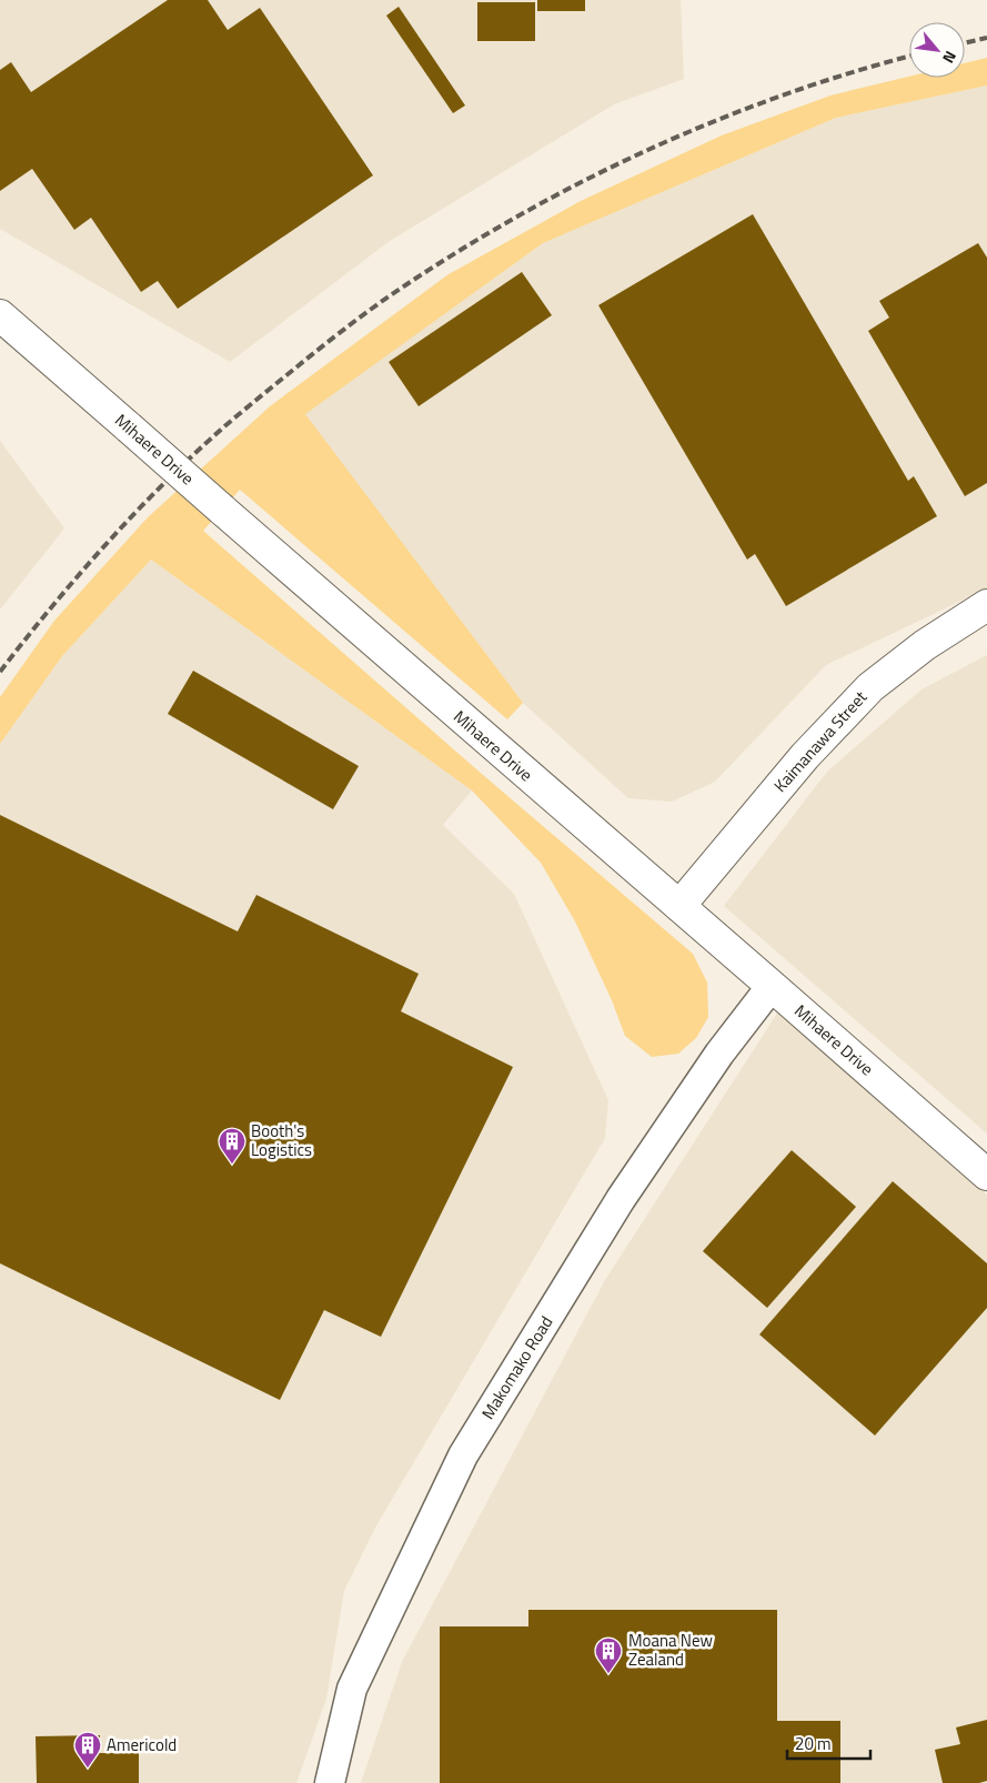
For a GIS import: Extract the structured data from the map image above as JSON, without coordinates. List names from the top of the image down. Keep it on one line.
{"streets":{"main road":["Mihaere Drive","Kaimanawa Street"],"street":["Makomako Road"]},"crossings":[["Mihaere Drive","Kaimanawa Street"],["Mihaere Drive","Makomako Road"]],"places":{"building":["Booth's Logistics","Moana New Zealand","Americold"]},"scale_bar":"20 m","north":"bottom right"}
